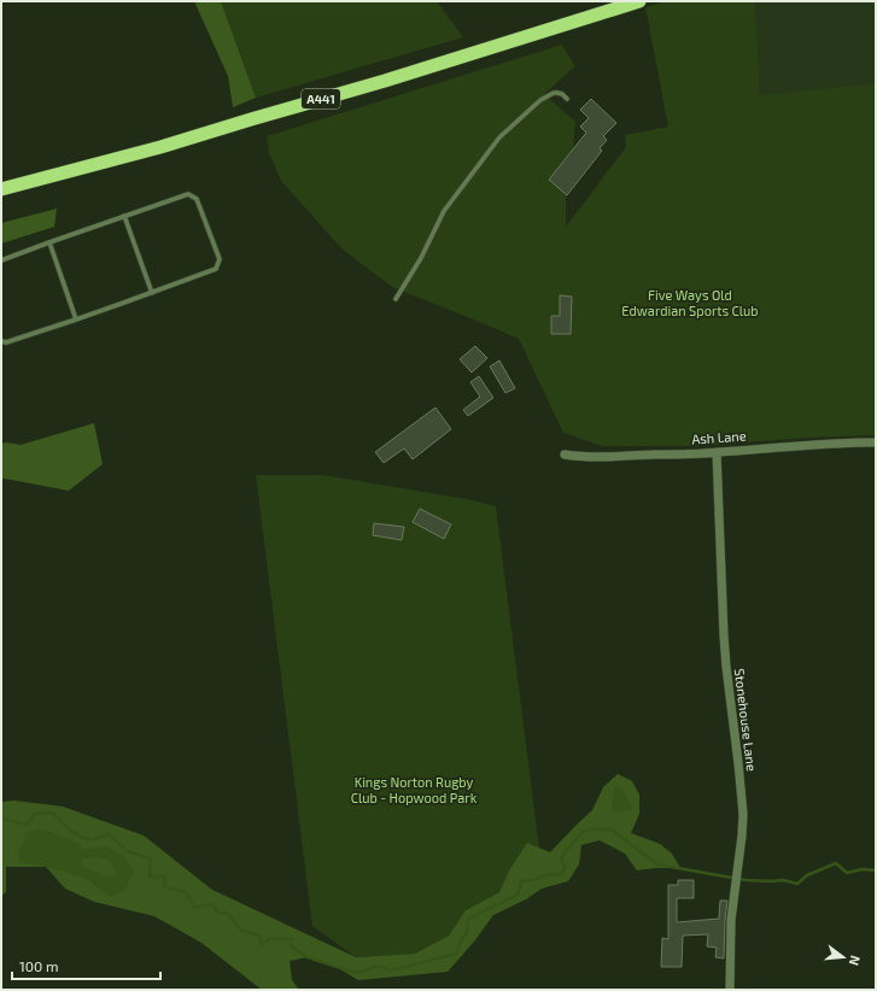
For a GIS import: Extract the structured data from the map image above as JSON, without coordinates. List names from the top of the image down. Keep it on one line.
{"streets":{"highway":["A441"],"street":["Ash Lane","Stonehouse Lane"]},"crossings":[["Ash Lane","Stonehouse Lane"]],"parks":["Five Ways Old Edwardian Sports Club","Kings Norton Rugby Club - Hopwood Park"],"scale_bar":"100 m","north":"right"}
